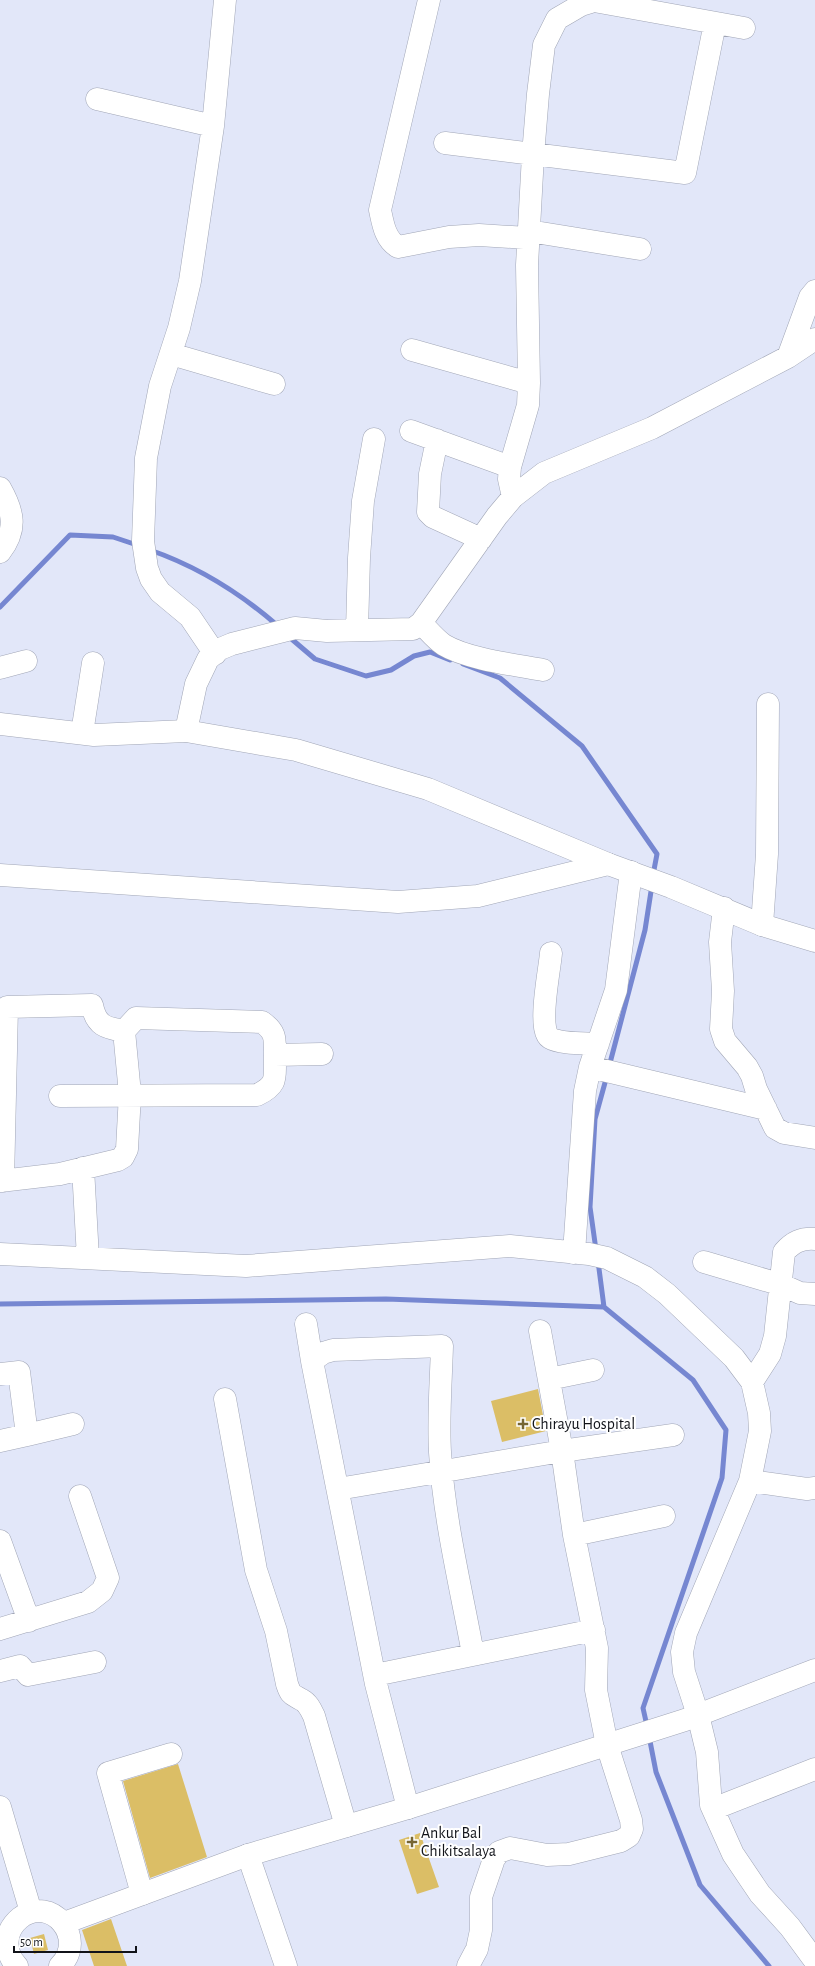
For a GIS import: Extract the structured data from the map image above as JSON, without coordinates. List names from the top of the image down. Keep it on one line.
{"places":{"health":["Chirayu Hospital","Ankur Bal Chikitsalaya"]},"scale_bar":"50 m"}
